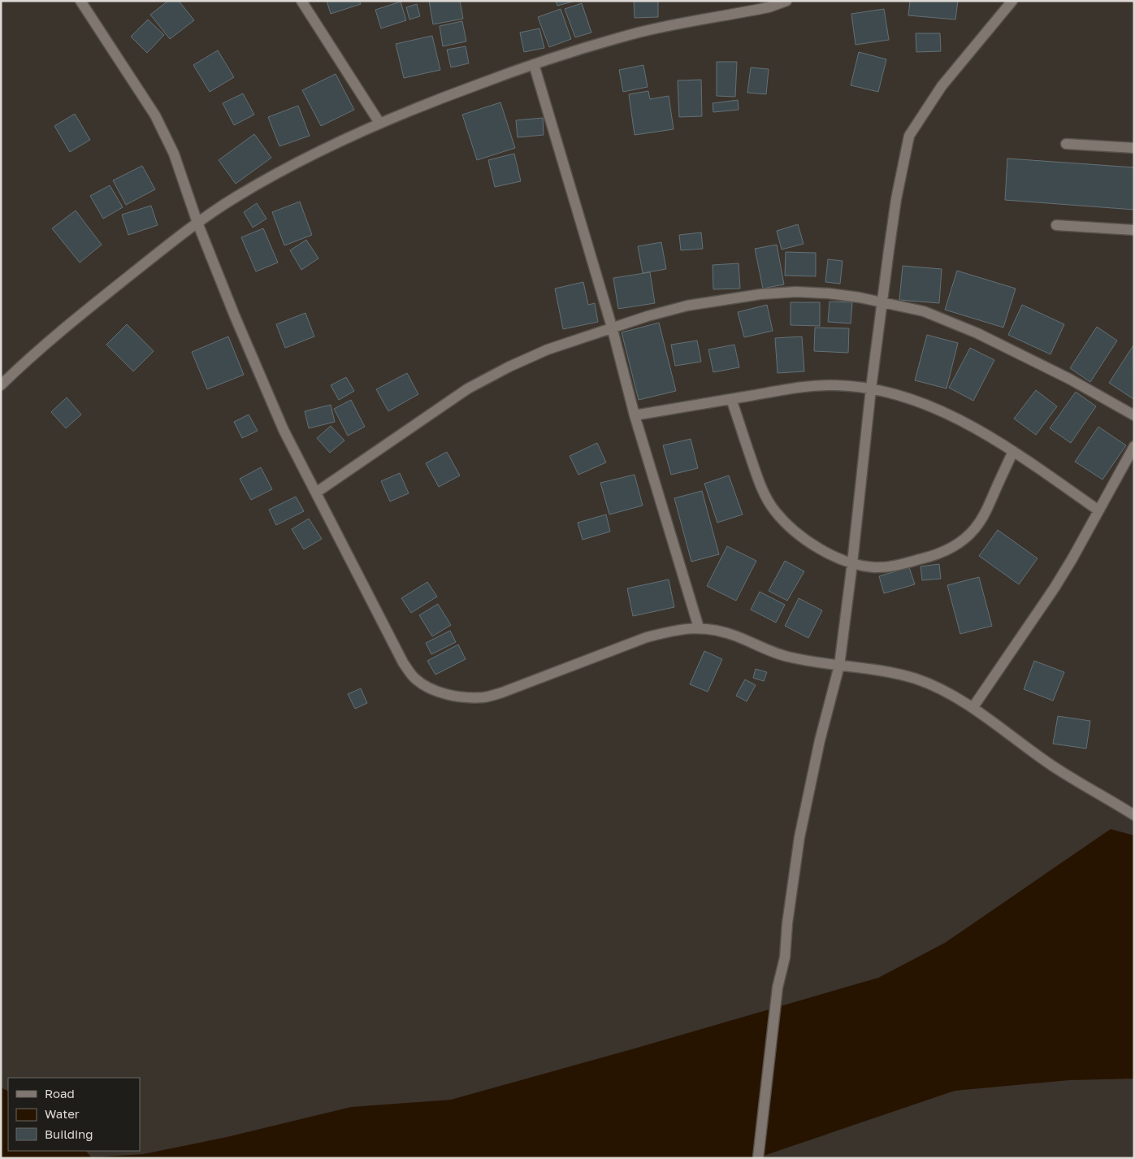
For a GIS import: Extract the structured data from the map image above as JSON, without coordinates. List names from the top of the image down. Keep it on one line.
{"legend":["Road","Water","Building"]}
